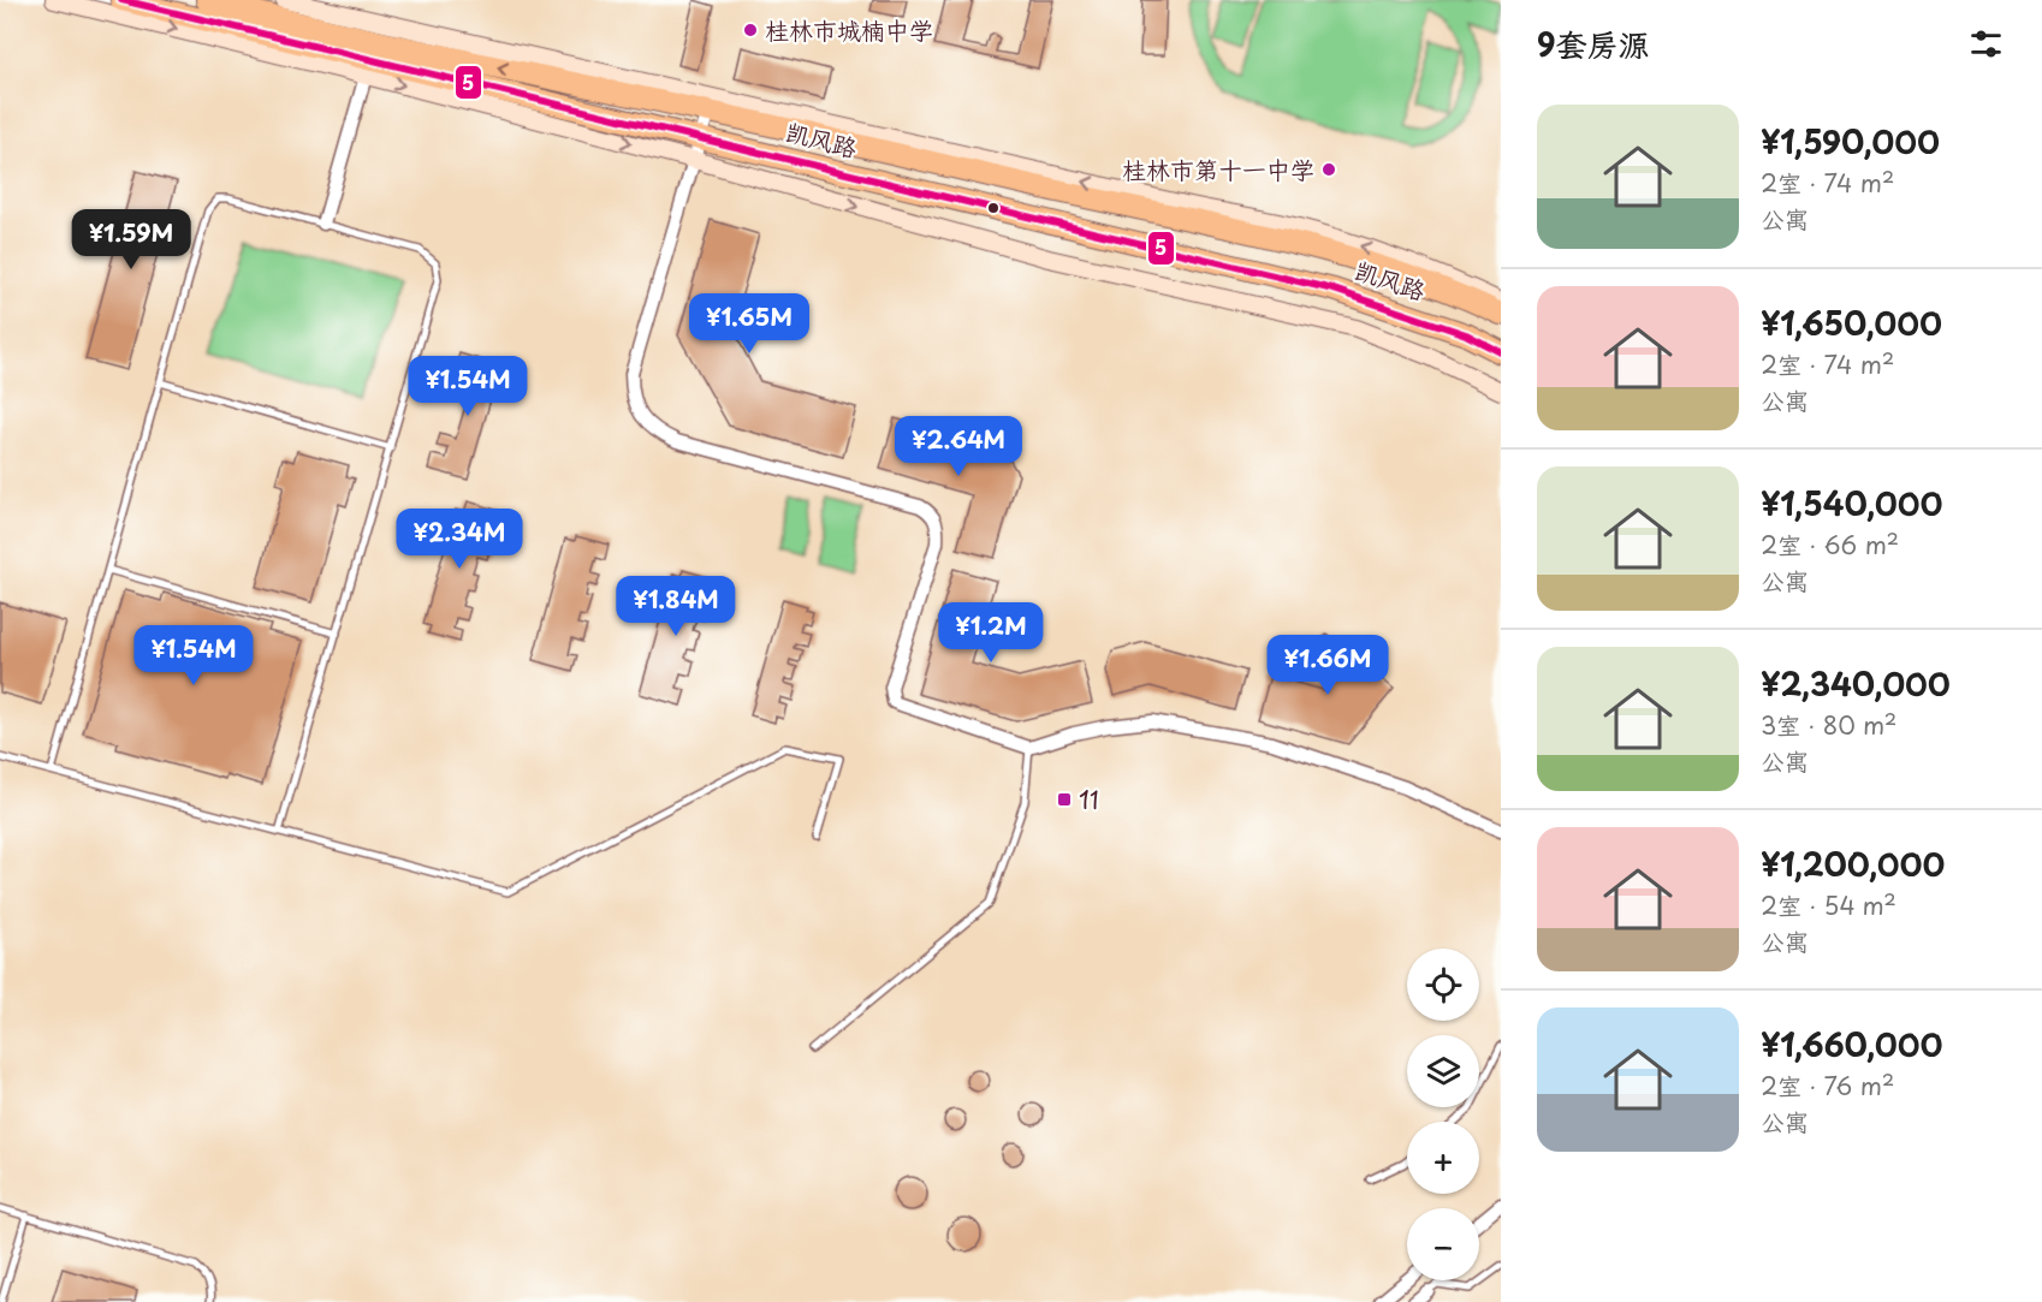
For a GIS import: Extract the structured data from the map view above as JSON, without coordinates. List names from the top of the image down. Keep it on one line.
{"streets":{"highway":["凯风路"]},"places":{"other":["桂林市城楠中学","桂林市第十一中学"],"transit":["11"]},"lines":["transit line 5"],"page":{"heading":"9套房源","list":[{"name":"¥1,590,000","note":"2室 · 74 m² · 公寓"},{"name":"¥1,650,000","note":"2室 · 74 m² · 公寓"},{"name":"¥1,540,000","note":"2室 · 66 m² · 公寓"},{"name":"¥2,340,000","note":"3室 · 80 m² · 公寓"},{"name":"¥1,200,000","note":"2室 · 54 m² · 公寓"},{"name":"¥1,660,000","note":"2室 · 76 m² · 公寓"}],"price":["¥1.59M","¥1.65M","¥1.54M","¥2.64M","¥2.34M","¥1.84M","¥1.2M","¥1.54M","¥1.66M"],"map_buttons":["+","−"]}}
